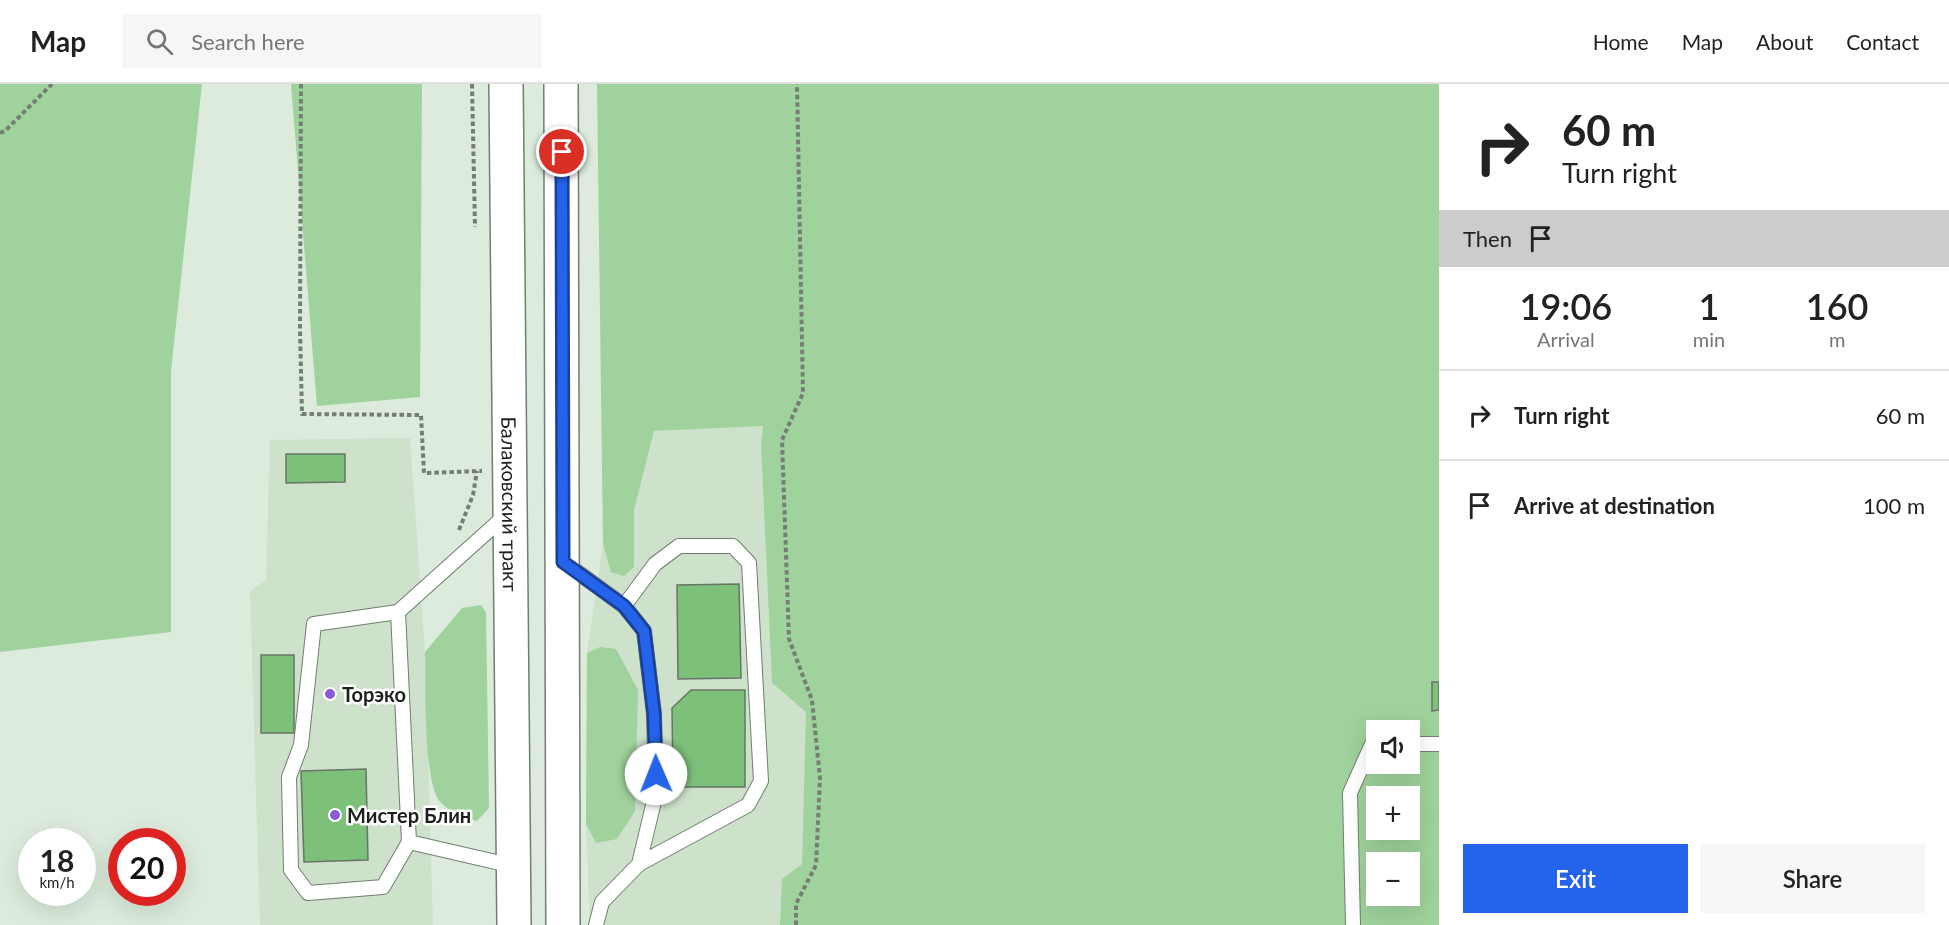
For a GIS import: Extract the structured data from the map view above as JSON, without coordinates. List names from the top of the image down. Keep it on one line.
{"streets":{"main road":["Балаковский тракт"]},"places":["Торэко","Мистер Блин"],"page":{"header":"Map","search":"Search here","nav":["Home","Map","About","Contact"],"turn":["60 m","Turn right"],"then":"Then","eta":["19:06","Arrival","1","min","160","m"],"list":[{"name":"Turn right","value":"60 m"},{"name":"Arrive at destination","value":"100 m"}],"map_buttons":["+","−"],"speed":"18 km/h","limit":"20","buttons":["Exit","Share"]}}
